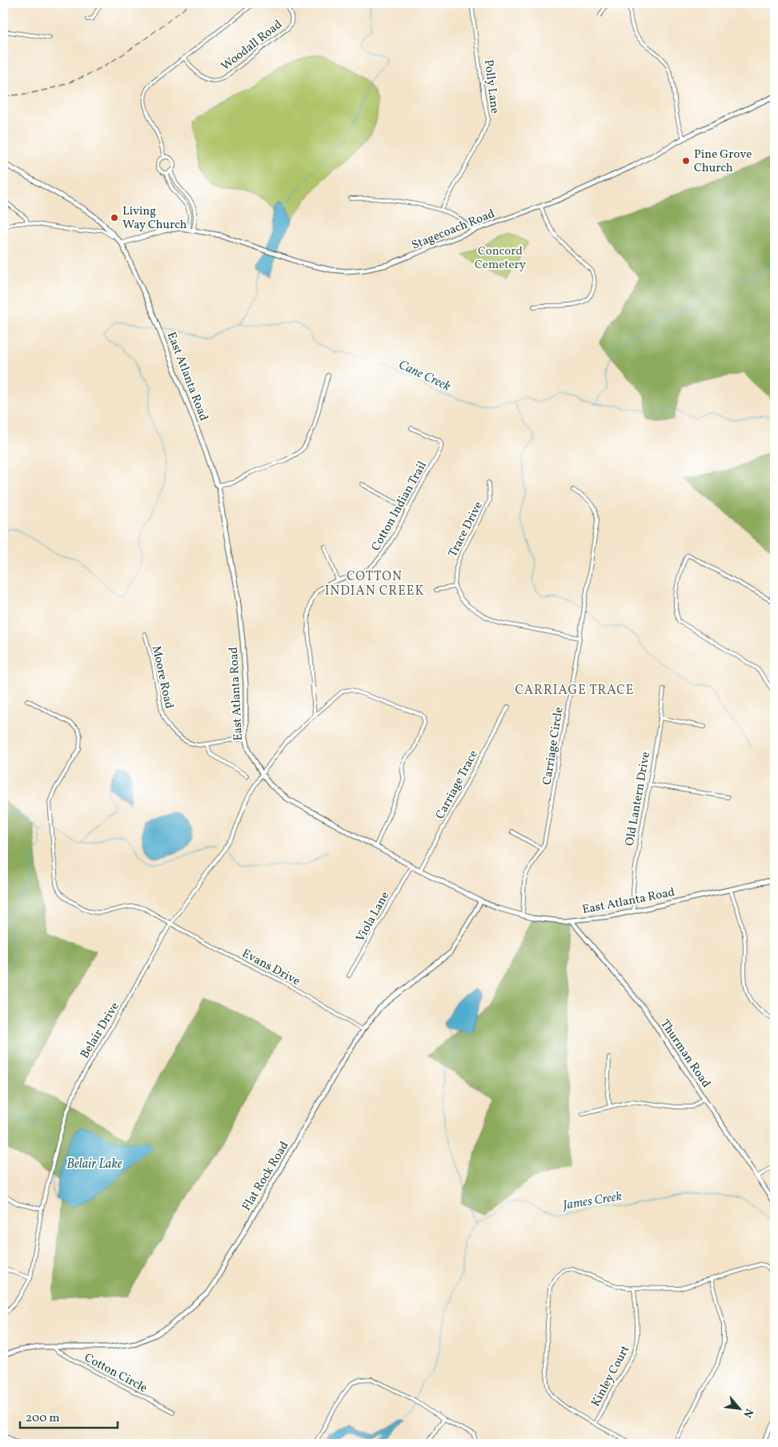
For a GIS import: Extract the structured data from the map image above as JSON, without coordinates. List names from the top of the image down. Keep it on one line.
{"streets":{"street":["Woodall Road","Polly Lane","Stagecoach Road","East Atlanta Road","Cotton Indian Trail","Trace Drive","Moore Road","Carriage Circle","Carriage Trace","Old Lantern Drive","Viola Lane","Evans Drive","Belair Drive","Thurman Road","Flat Rock Road","Cotton Circle","Kinley Court"]},"crossings":[["Stagecoach Road","East Atlanta Road"],["East Atlanta Road","Moore Road"],["East Atlanta Road","Carriage Circle"],["East Atlanta Road","Carriage Trace"],["East Atlanta Road","Old Lantern Drive"],["East Atlanta Road","Viola Lane"],["East Atlanta Road","Belair Drive"],["East Atlanta Road","Thurman Road"],["East Atlanta Road","Flat Rock Road"],["Cotton Indian Trail","Belair Drive"],["Evans Drive","Belair Drive"],["Evans Drive","Flat Rock Road"],["Flat Rock Road","Cotton Circle"]],"districts":["COTTON INDIAN CREEK","CARRIAGE TRACE"],"water":["Cane Creek","Belair Lake","James Creek"],"parks":["Concord Cemetery"],"places":["Pine Grove Church","Living Way Church"],"scale_bar":"200 m","north":"bottom right"}
